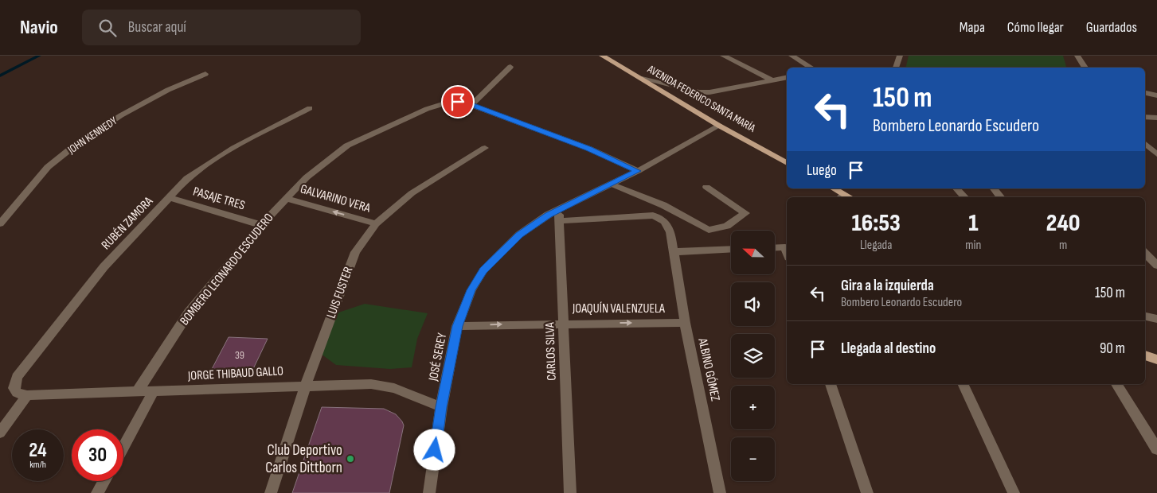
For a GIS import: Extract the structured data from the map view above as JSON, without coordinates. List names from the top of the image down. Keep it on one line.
{"streets":{"main road":["AVENIDA FEDERICO SANTA MARÍA"],"street":["JOHN KENNEDY","PASAJE TRES","GALVARINO VERA","RUBÉN ZAMORA","BOMBERO LEONARDO ESCUDERO","LUIS FUSTER","JOAQUÍN VALENZUELA","CARLOS SILVA","JOSÉ SEREY","ALBINO GÓMEZ","JORGE THIBAUD GALLO"]},"crossings":[["AVENIDA FEDERICO SANTA MARÍA","JOSÉ SEREY"],["PASAJE TRES","RUBÉN ZAMORA"],["PASAJE TRES","BOMBERO LEONARDO ESCUDERO"],["GALVARINO VERA","BOMBERO LEONARDO ESCUDERO"],["GALVARINO VERA","LUIS FUSTER"],["RUBÉN ZAMORA","JORGE THIBAUD GALLO"],["BOMBERO LEONARDO ESCUDERO","JOSÉ SEREY"],["BOMBERO LEONARDO ESCUDERO","JORGE THIBAUD GALLO"],["LUIS FUSTER","JORGE THIBAUD GALLO"],["JOAQUÍN VALENZUELA","CARLOS SILVA"],["JOAQUÍN VALENZUELA","JOSÉ SEREY"],["JOAQUÍN VALENZUELA","ALBINO GÓMEZ"],["CARLOS SILVA","JOSÉ SEREY"],["CARLOS SILVA","ALBINO GÓMEZ"],["JOSÉ SEREY","JORGE THIBAUD GALLO"]],"one_way":["GALVARINO VERA","JOAQUÍN VALENZUELA"],"places":["Club Deportivo Carlos Dittborn"],"house_numbers":["39"],"north":"left","page":{"header":"Navio","search":"Buscar aquí","nav":["Mapa","Cómo llegar","Guardados"],"turn":["150 m","Bombero Leonardo Escudero"],"then":"Luego","eta":["16:53","Llegada","1","min","240","m"],"map_buttons":["+","−"],"list":[{"name":"Gira a la izquierda","note":"Bombero Leonardo Escudero","value":"150 m"},{"name":"Llegada al destino","value":"90 m"}],"speed":"24 km/h","limit":"30"}}
